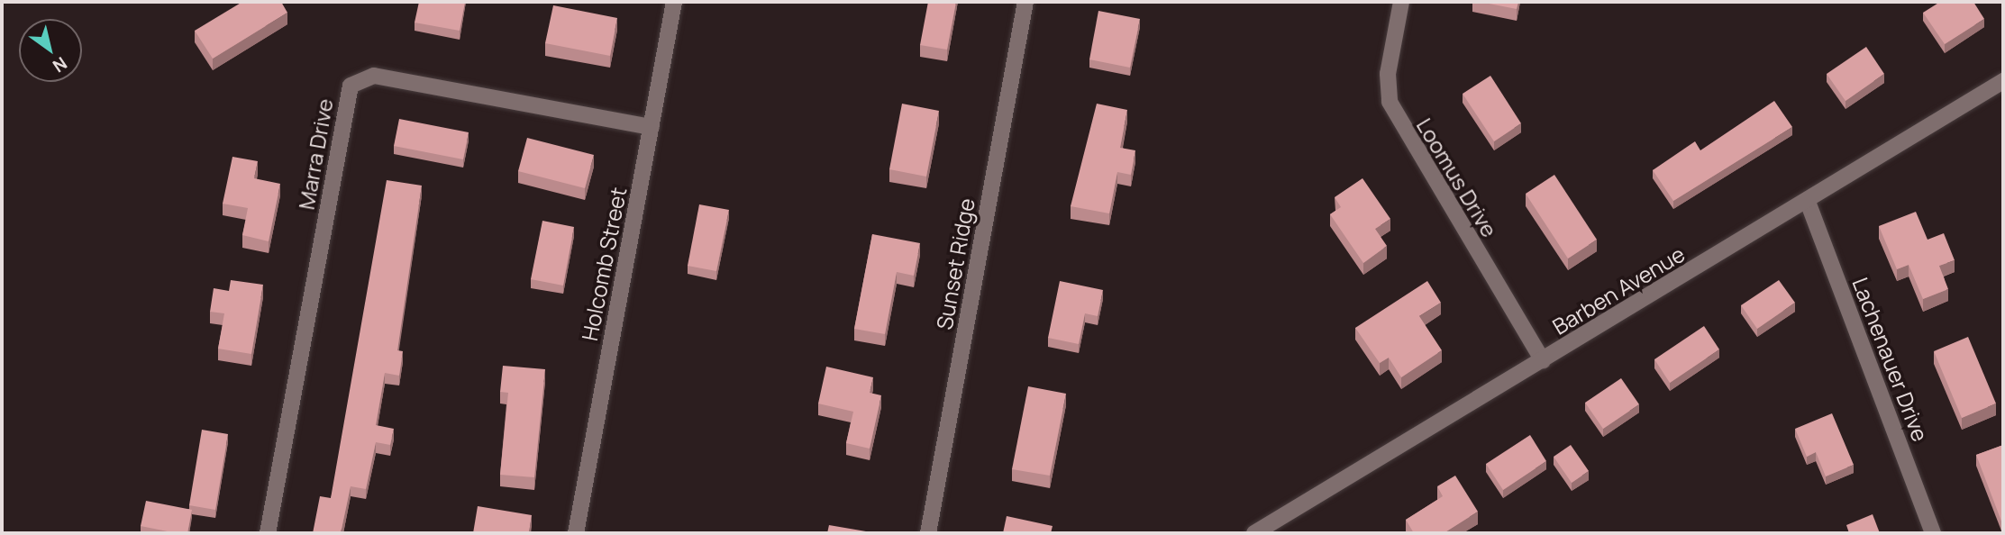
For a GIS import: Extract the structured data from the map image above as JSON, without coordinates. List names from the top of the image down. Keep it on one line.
{"streets":{"street":["Marra Drive","Loomus Drive","Holcomb Street","Sunset Ridge","Barben Avenue","Lachenauer Drive"]},"crossings":[["Marra Drive","Holcomb Street"],["Loomus Drive","Barben Avenue"],["Barben Avenue","Lachenauer Drive"]],"north":"bottom right"}
